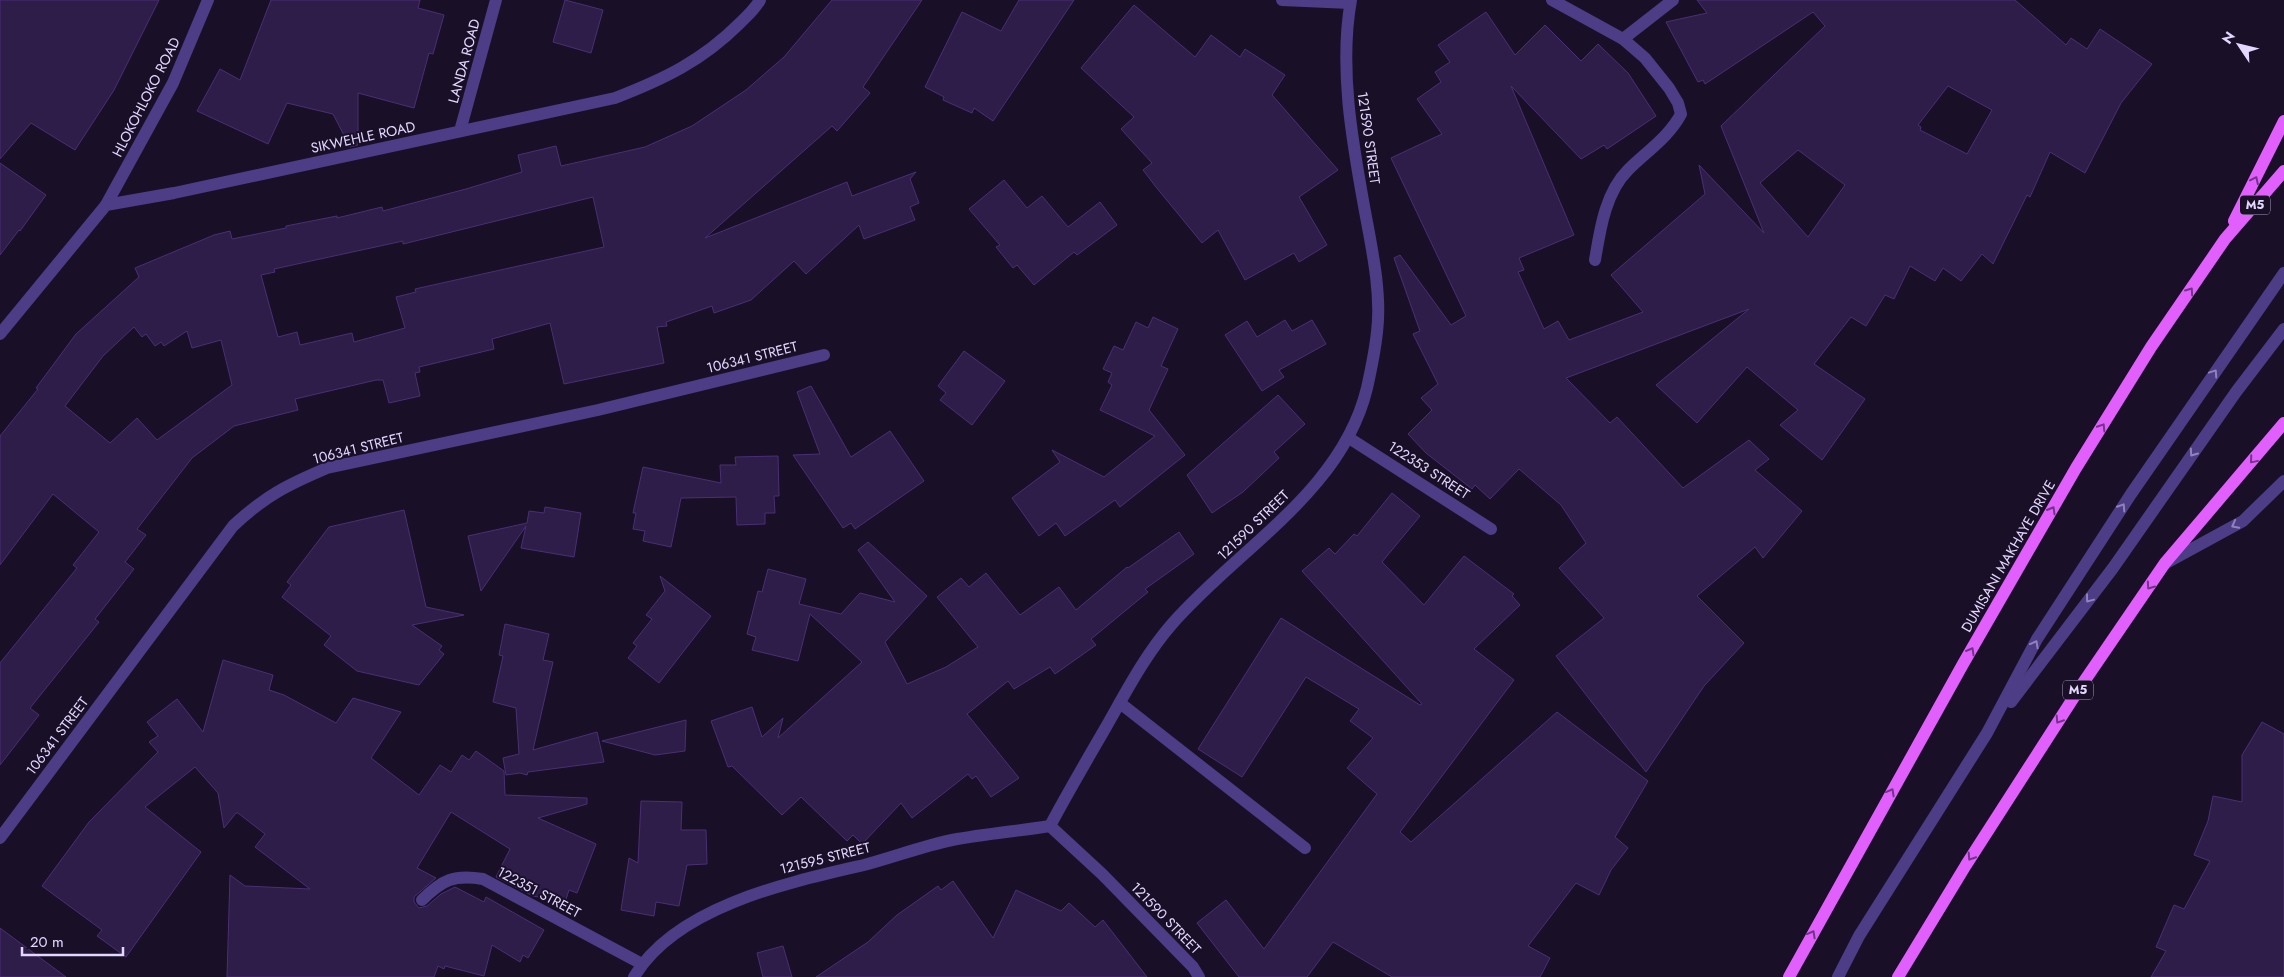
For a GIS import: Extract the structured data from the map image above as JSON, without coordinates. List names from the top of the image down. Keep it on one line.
{"streets":{"main road":["M5","DUMISANI MAKHAYE DRIVE"],"street":["LANDA ROAD","HLOKOHLOKO ROAD","SIKWEHLE ROAD","121590 STREET","106341 STREET","122353 STREET","121595 STREET","122351 STREET"]},"crossings":[["LANDA ROAD","SIKWEHLE ROAD"],["HLOKOHLOKO ROAD","SIKWEHLE ROAD"],["121590 STREET","122353 STREET"],["121590 STREET","121595 STREET"],["121595 STREET","122351 STREET"]],"scale_bar":"20 m","north":"top left"}
